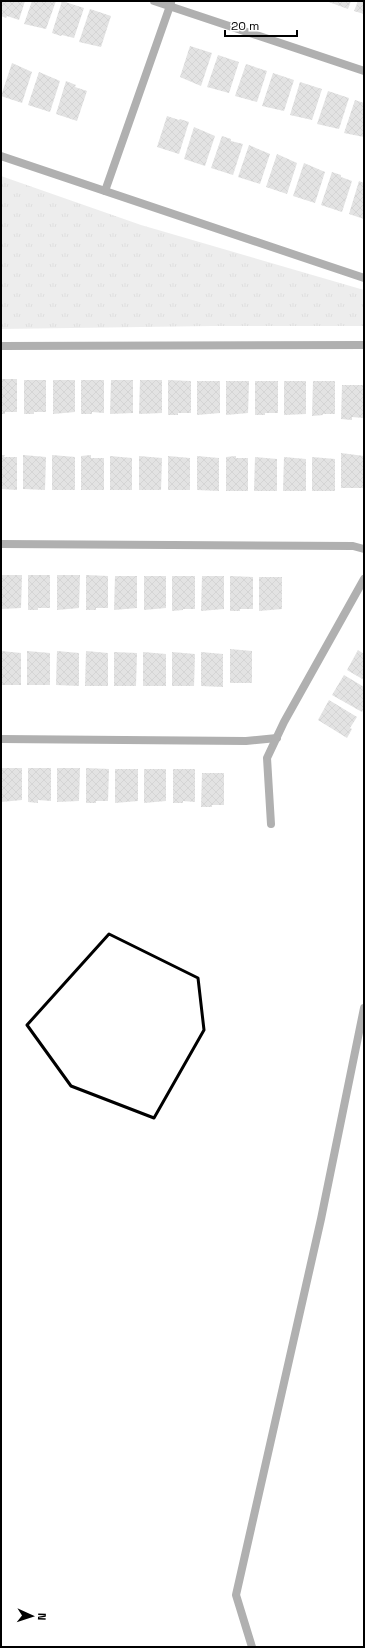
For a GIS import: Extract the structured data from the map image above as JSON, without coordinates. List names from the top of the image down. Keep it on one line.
{"scale_bar":"20 m","north":"right"}
